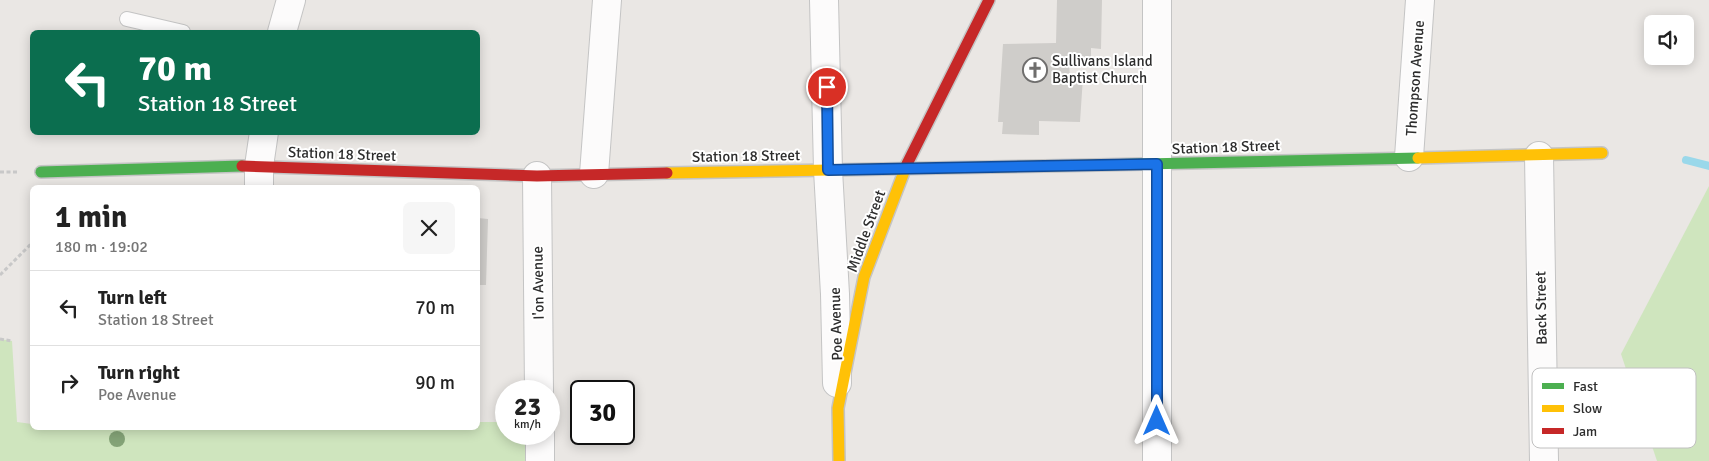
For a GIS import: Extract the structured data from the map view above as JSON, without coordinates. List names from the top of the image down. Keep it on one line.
{"streets":{"street":["Thompson Avenue","Station 18 Street","Middle Street","I'on Avenue","Back Street","Poe Avenue"]},"crossings":[["Thompson Avenue","Station 18 Street"],["Station 18 Street","Middle Street"],["Station 18 Street","I'on Avenue"],["Station 18 Street","Back Street"],["Station 18 Street","Poe Avenue"],["Middle Street","Poe Avenue"]],"places":{"church":["Sullivans Island Baptist Church"]},"legend":["Fast","Slow","Jam"],"page":{"turn":["70 m","Station 18 Street"],"heading":["1 min","180 m · 19:02"],"list":[{"name":"Turn left","note":"Station 18 Street","value":"70 m"},{"name":"Turn right","note":"Poe Avenue","value":"90 m"}],"speed":"23 km/h","limit":"30"}}
